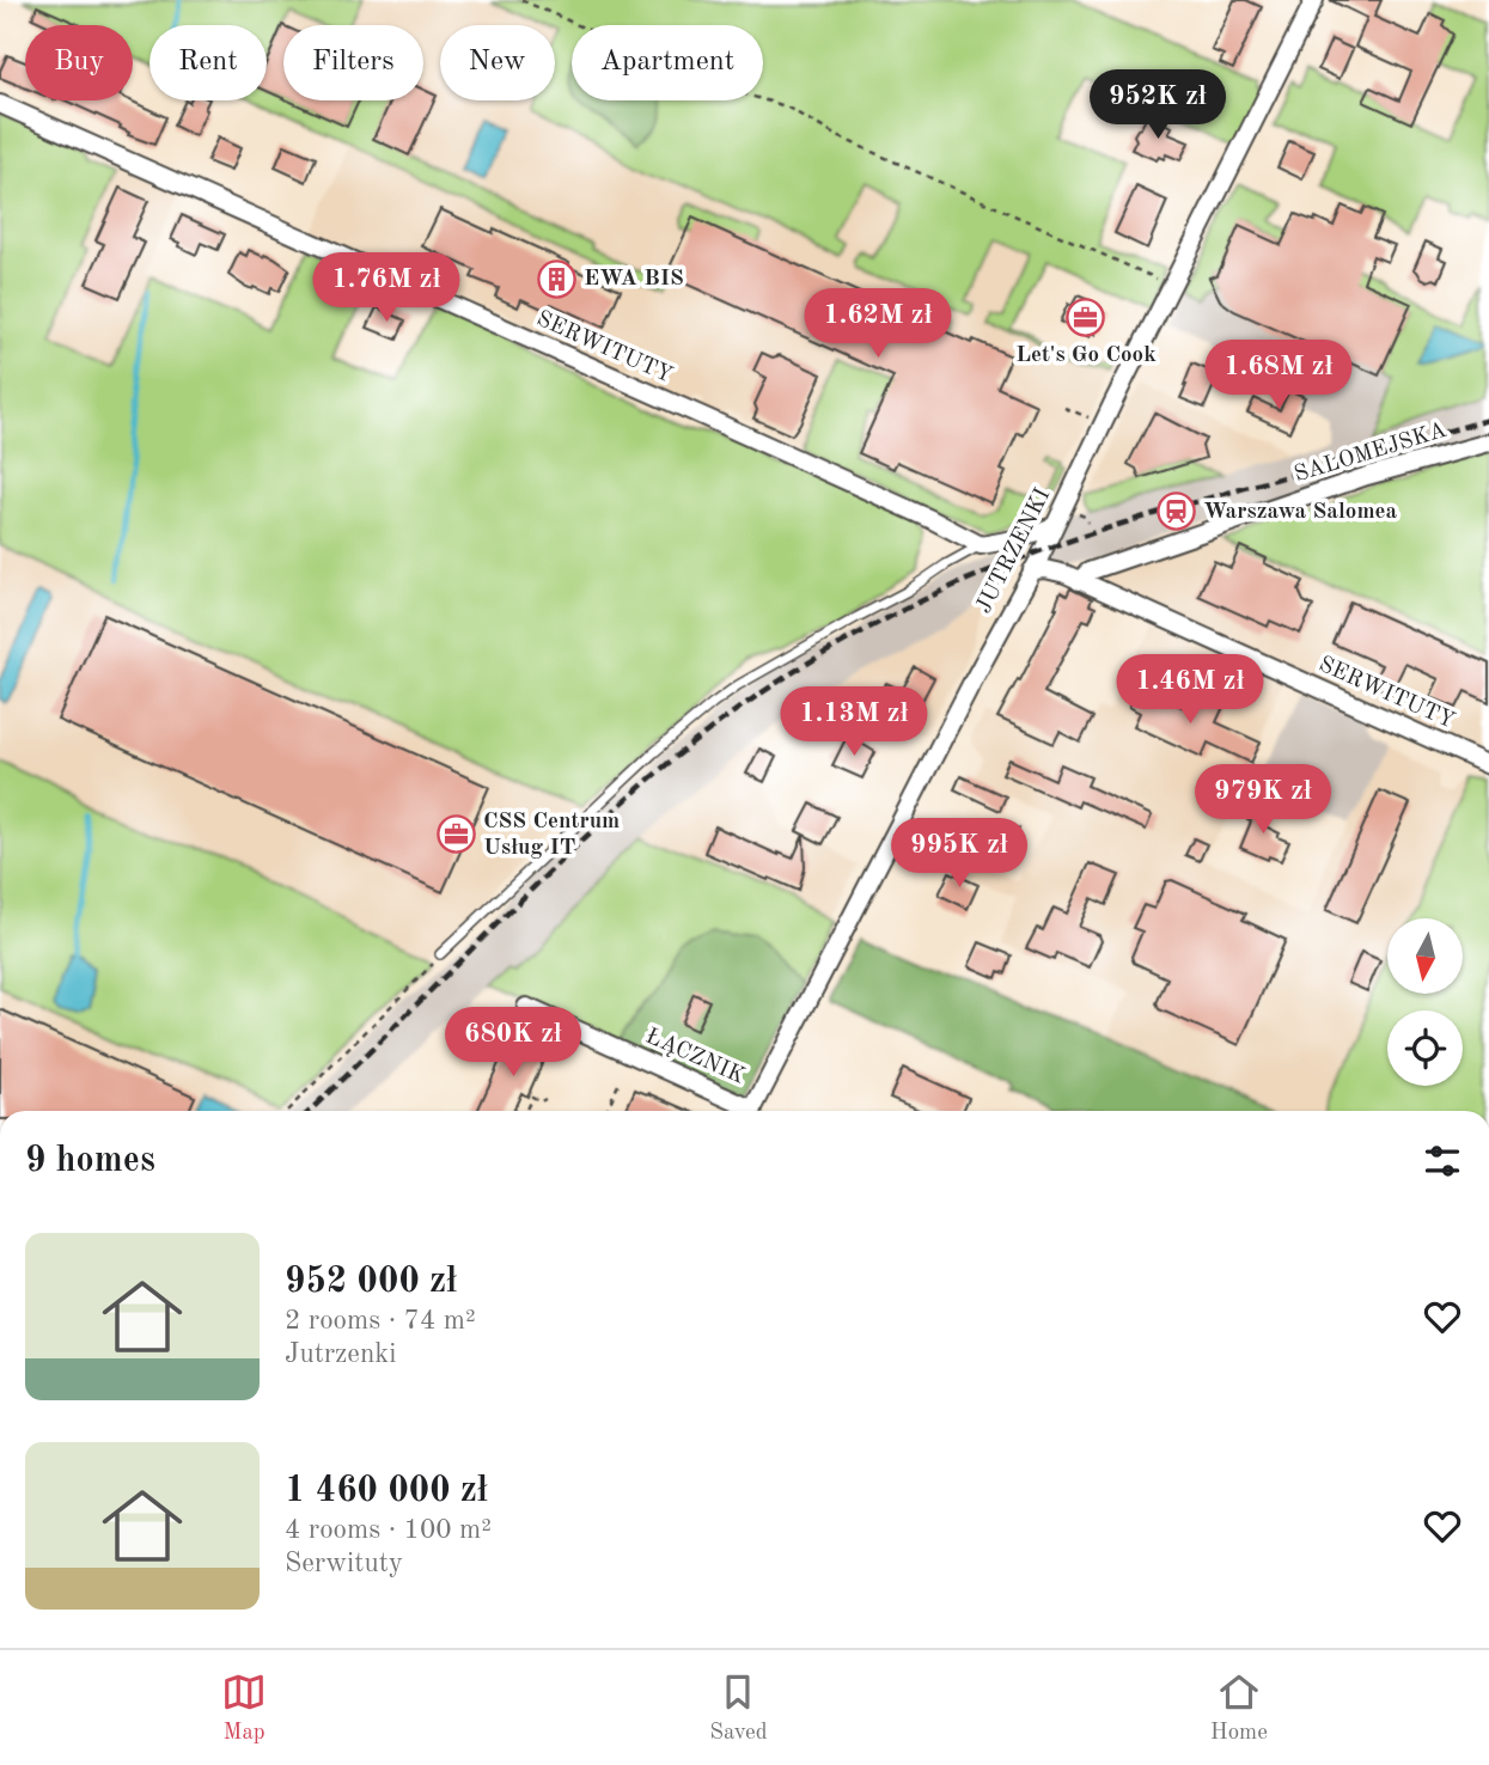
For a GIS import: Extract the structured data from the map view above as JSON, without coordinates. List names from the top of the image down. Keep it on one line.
{"streets":{"street":["SERWITUTY","SALOMEJSKA","JUTRZENKI","ŁĄCZNIK"]},"crossings":[["SERWITUTY","SALOMEJSKA"],["SERWITUTY","JUTRZENKI"]],"places":{"building":["EWA BIS"],"office":["Let's Go Cook","CSS Centrum Usług IT"],"station":["Warszawa Salomea"]},"north":"bottom","page":{"chip":["Buy","Rent","Filters","New","Apartment"],"price":["952K zł","1.76M zł","1.62M zł","1.68M zł","1.46M zł","1.13M zł","979K zł","995K zł","680K zł"],"heading":"9 homes","list":[{"name":"952 000 zł","note":"2 rooms · 74 m² · Jutrzenki"},{"name":"1 460 000 zł","note":"4 rooms · 100 m² · Serwituty"}],"tabs":["Map","Saved","Home"]}}
